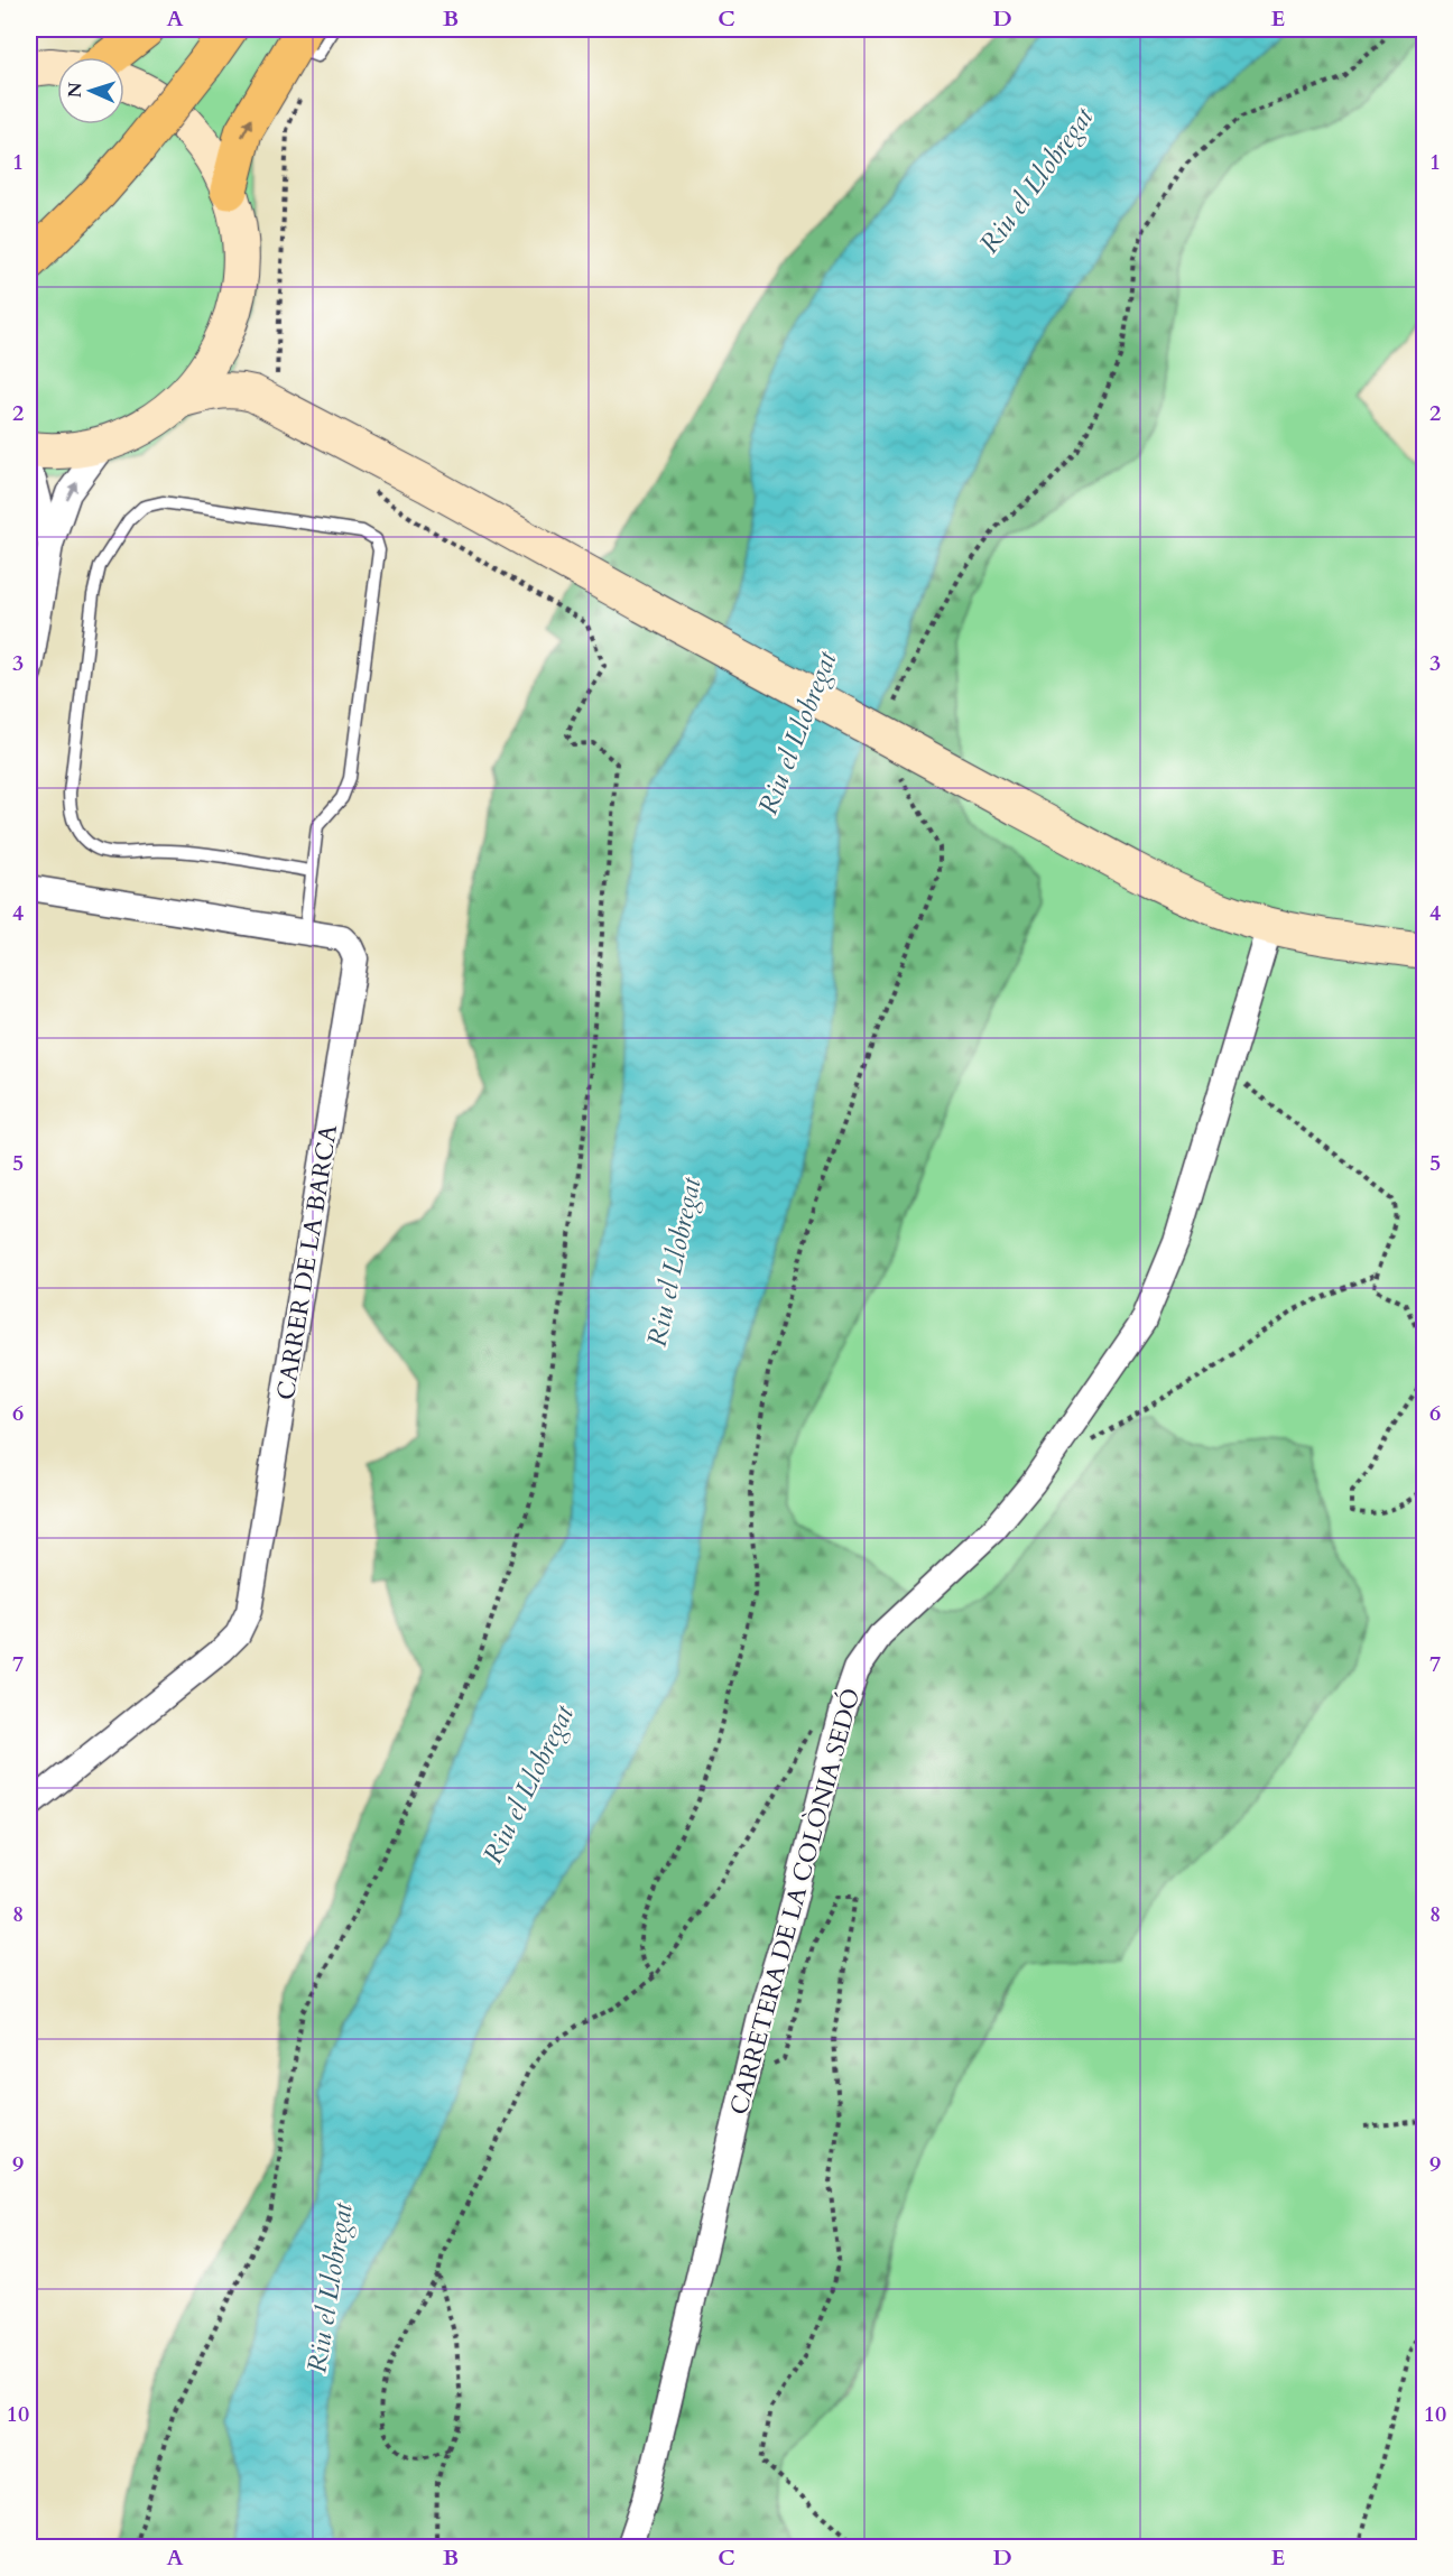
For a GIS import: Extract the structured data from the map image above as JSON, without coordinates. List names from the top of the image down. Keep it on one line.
{"streets":{"street":["CARRER DE LA BARCA","CARRETERA DE LA COLÒNIA SEDÓ"]},"water":["Riu el Llobregat"],"north":"left","grid":{"columns":["A","B","C","D","E"],"rows":["1","2","3","4","5","6","7","8","9","10"]}}
